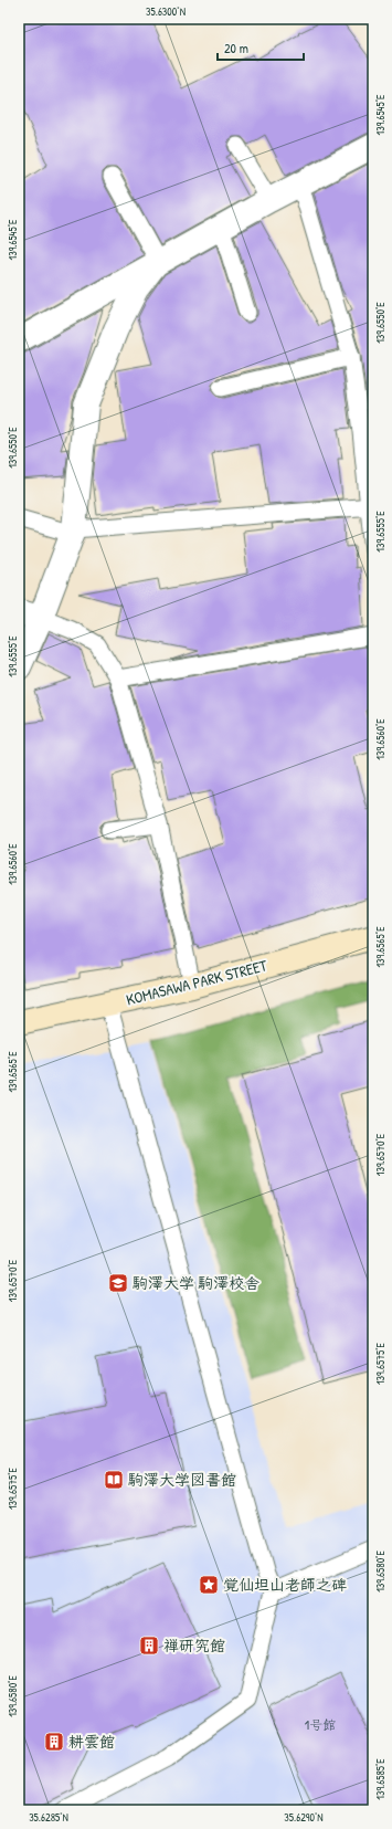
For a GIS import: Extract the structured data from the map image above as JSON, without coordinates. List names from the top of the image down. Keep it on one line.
{"streets":{"street":["KOMASAWA PARK STREET"]},"places":{"school or university":["駒澤大学 駒澤校舎"],"library":["駒澤大学図書館"],"place":["覚仙坦山老師之碑"],"building":["禅研究館","耕雲館"]},"house_numbers":["1号館"],"scale_bar":"20 m","coordinates":["35.6300°N","139.6545°E","139.6550°E","139.6555°E","139.6560°E","139.6565°E","139.6570°E","139.6575°E","139.6580°E","139.6585°E","35.6285°N","35.6290°N"]}
